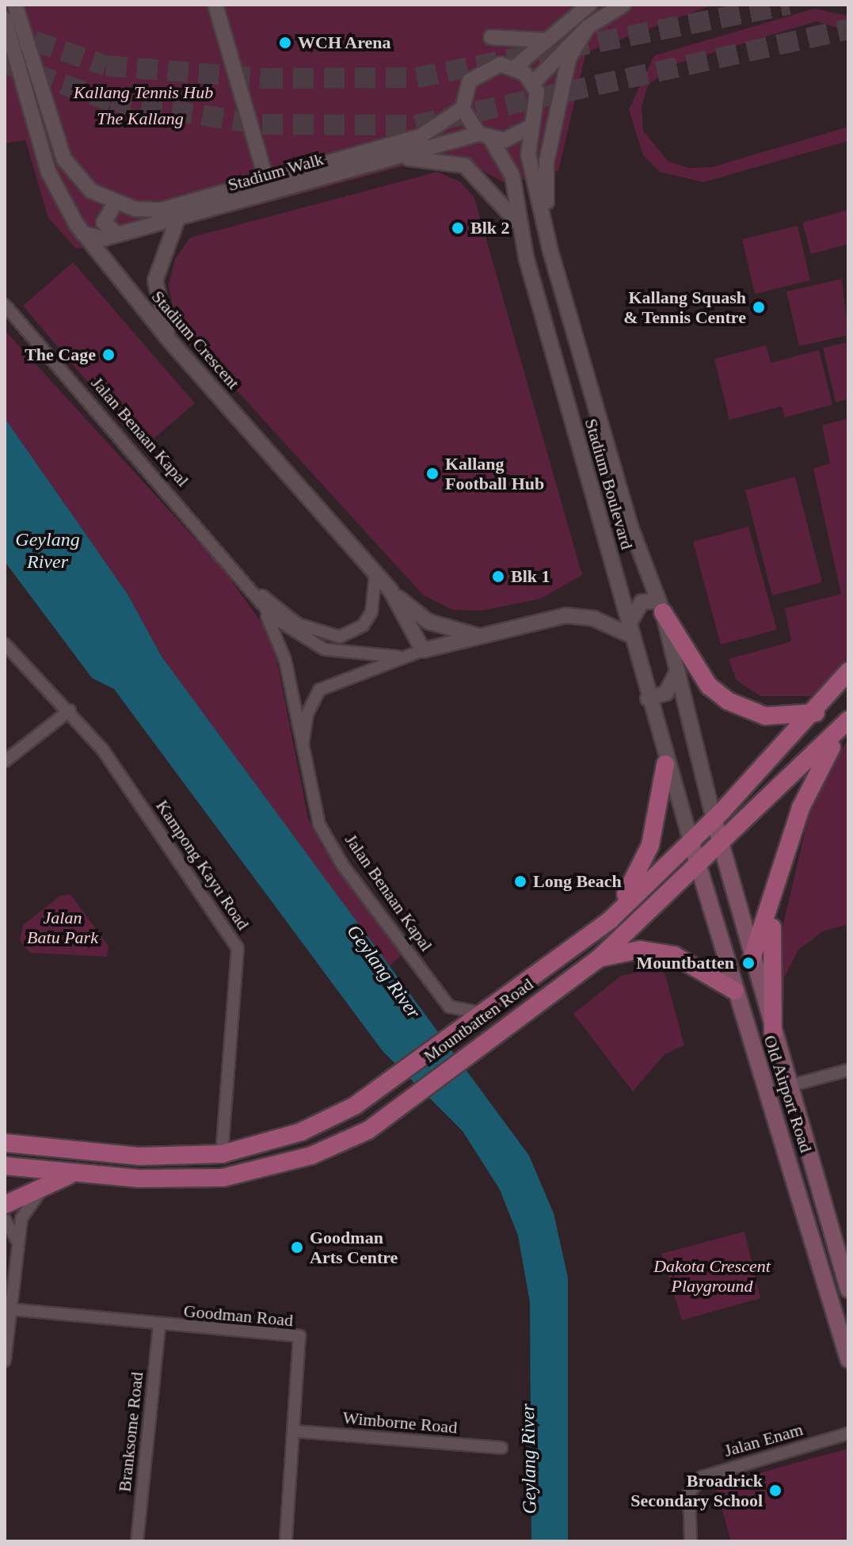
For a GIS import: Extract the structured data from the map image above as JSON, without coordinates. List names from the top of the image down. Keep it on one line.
{"streets":{"main road":["Mountbatten Road","Old Airport Road"],"street":["Stadium Walk","Stadium Crescent","Jalan Benaan Kapal","Stadium Boulevard","Kampong Kayu Road","Goodman Road","Wimborne Road","Branksome Road","Jalan Enam"]},"crossings":[["Stadium Walk","Stadium Crescent"],["Stadium Walk","Stadium Boulevard"],["Stadium Crescent","Jalan Benaan Kapal"],["Jalan Benaan Kapal","Mountbatten Road"],["Stadium Boulevard","Mountbatten Road"],["Stadium Boulevard","Old Airport Road"],["Kampong Kayu Road","Mountbatten Road"],["Mountbatten Road","Old Airport Road"],["Goodman Road","Wimborne Road"],["Goodman Road","Branksome Road"]],"water":["Geylang River"],"parks":["Kallang Tennis Hub","The Kallang","Jalan Batu Park","Dakota Crescent Playground"],"places":["WCH Arena","Blk 2","Kallang Squash & Tennis Centre","The Cage","Kallang Football Hub","Blk 1","Long Beach","Mountbatten","Goodman Arts Centre","Broadrick Secondary School"]}
